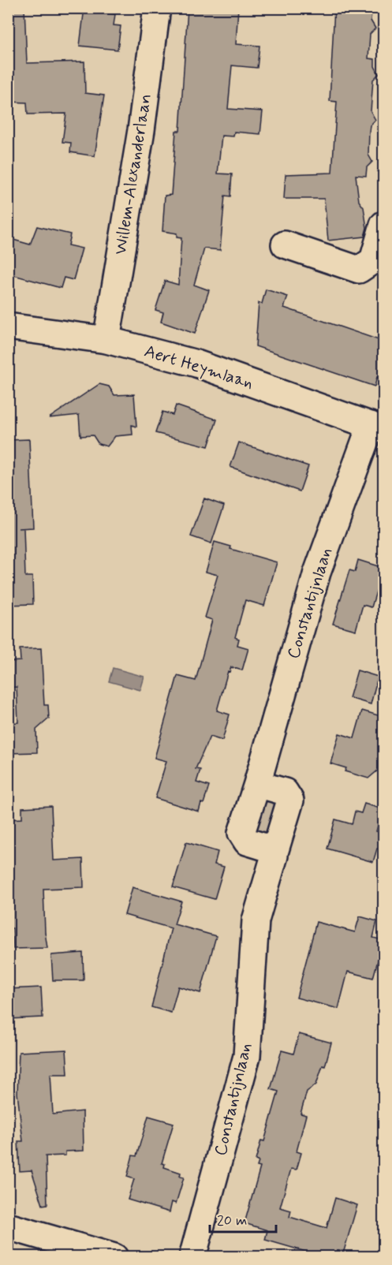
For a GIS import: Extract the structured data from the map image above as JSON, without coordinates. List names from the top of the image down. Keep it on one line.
{"streets":{"street":["Willem-Alexanderlaan","Aert Heymlaan","Constantijnlaan"]},"crossings":[["Willem-Alexanderlaan","Aert Heymlaan"],["Aert Heymlaan","Constantijnlaan"]],"scale_bar":"20 m"}
